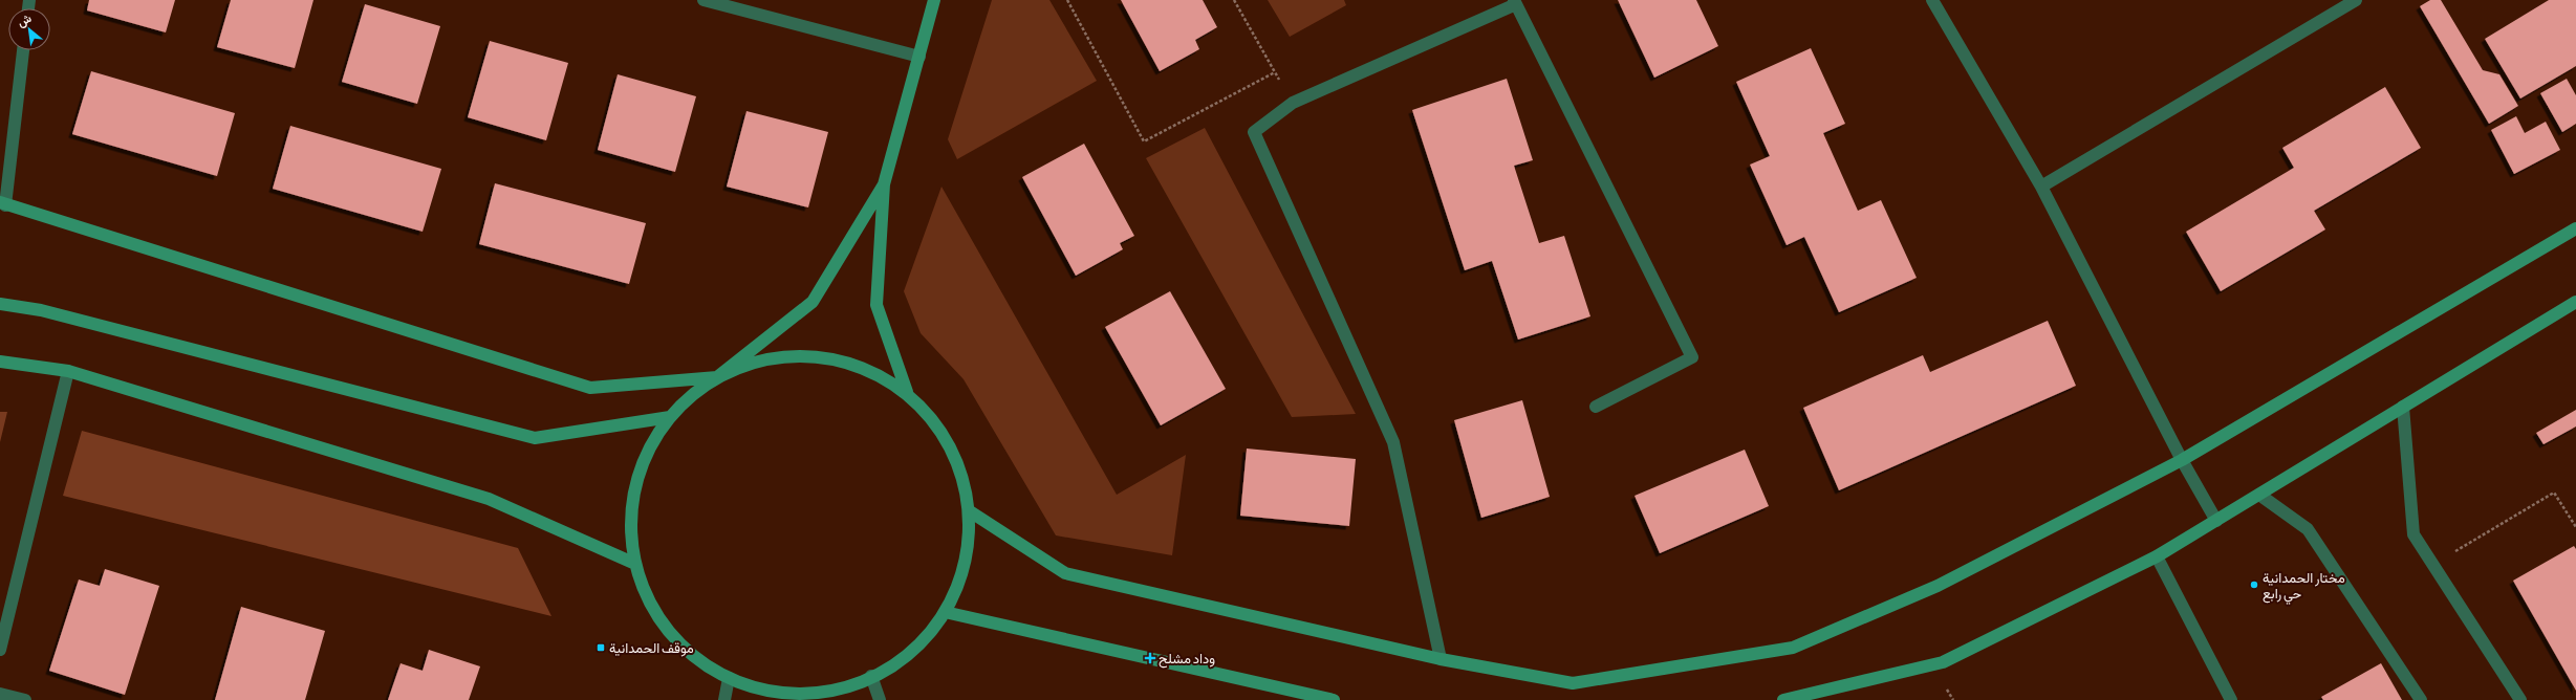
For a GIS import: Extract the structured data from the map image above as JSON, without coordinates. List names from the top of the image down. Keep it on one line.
{"places":{"other":["مختار الحمدانية حي رابع"],"transit":["موقف الحمدانية"],"health":["وداد مشلح"]},"north":"top left"}
